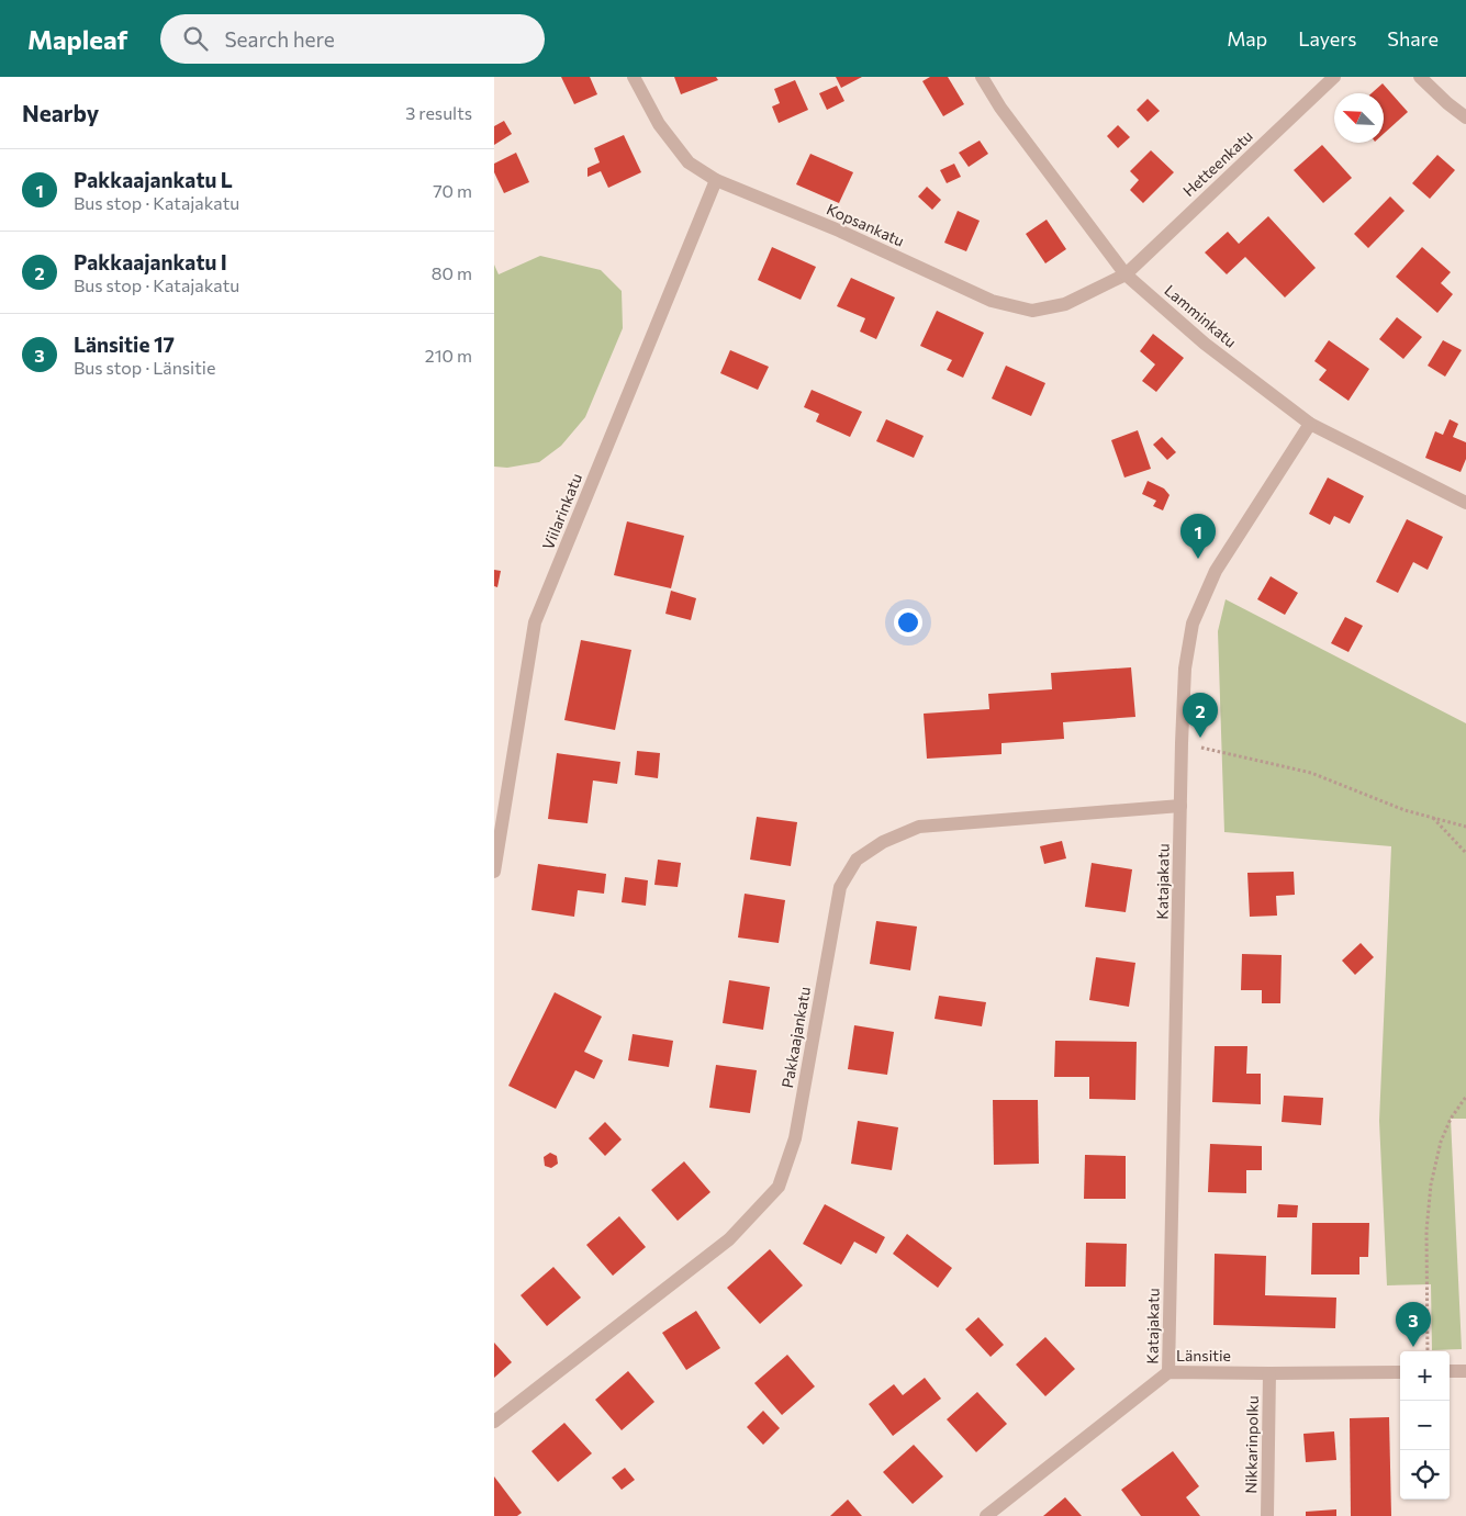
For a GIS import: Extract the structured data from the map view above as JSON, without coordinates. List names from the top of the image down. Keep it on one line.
{"streets":{"street":["Hetteenkatu","Kopsankatu","Lamminkatu","Viilarinkatu","Katajakatu","Pakkaajankatu","Länsitie","Nikkarinpolku"]},"crossings":[["Hetteenkatu","Kopsankatu"],["Hetteenkatu","Lamminkatu"],["Kopsankatu","Lamminkatu"],["Kopsankatu","Viilarinkatu"],["Lamminkatu","Katajakatu"],["Katajakatu","Pakkaajankatu"],["Katajakatu","Länsitie"],["Länsitie","Nikkarinpolku"]],"north":"top left","page":{"header":"Mapleaf","search":"Search here","nav":["Map","Layers","Share"],"heading":["Nearby","3 results"],"list":[{"mark":"1","name":"Pakkaajankatu L","note":"Bus stop · Katajakatu","value":"70 m"},{"mark":"2","name":"Pakkaajankatu I","note":"Bus stop · Katajakatu","value":"80 m"},{"mark":"3","name":"Länsitie 17","note":"Bus stop · Länsitie","value":"210 m"}],"pins":["1","2","3"],"map_buttons":["+","−"]}}
